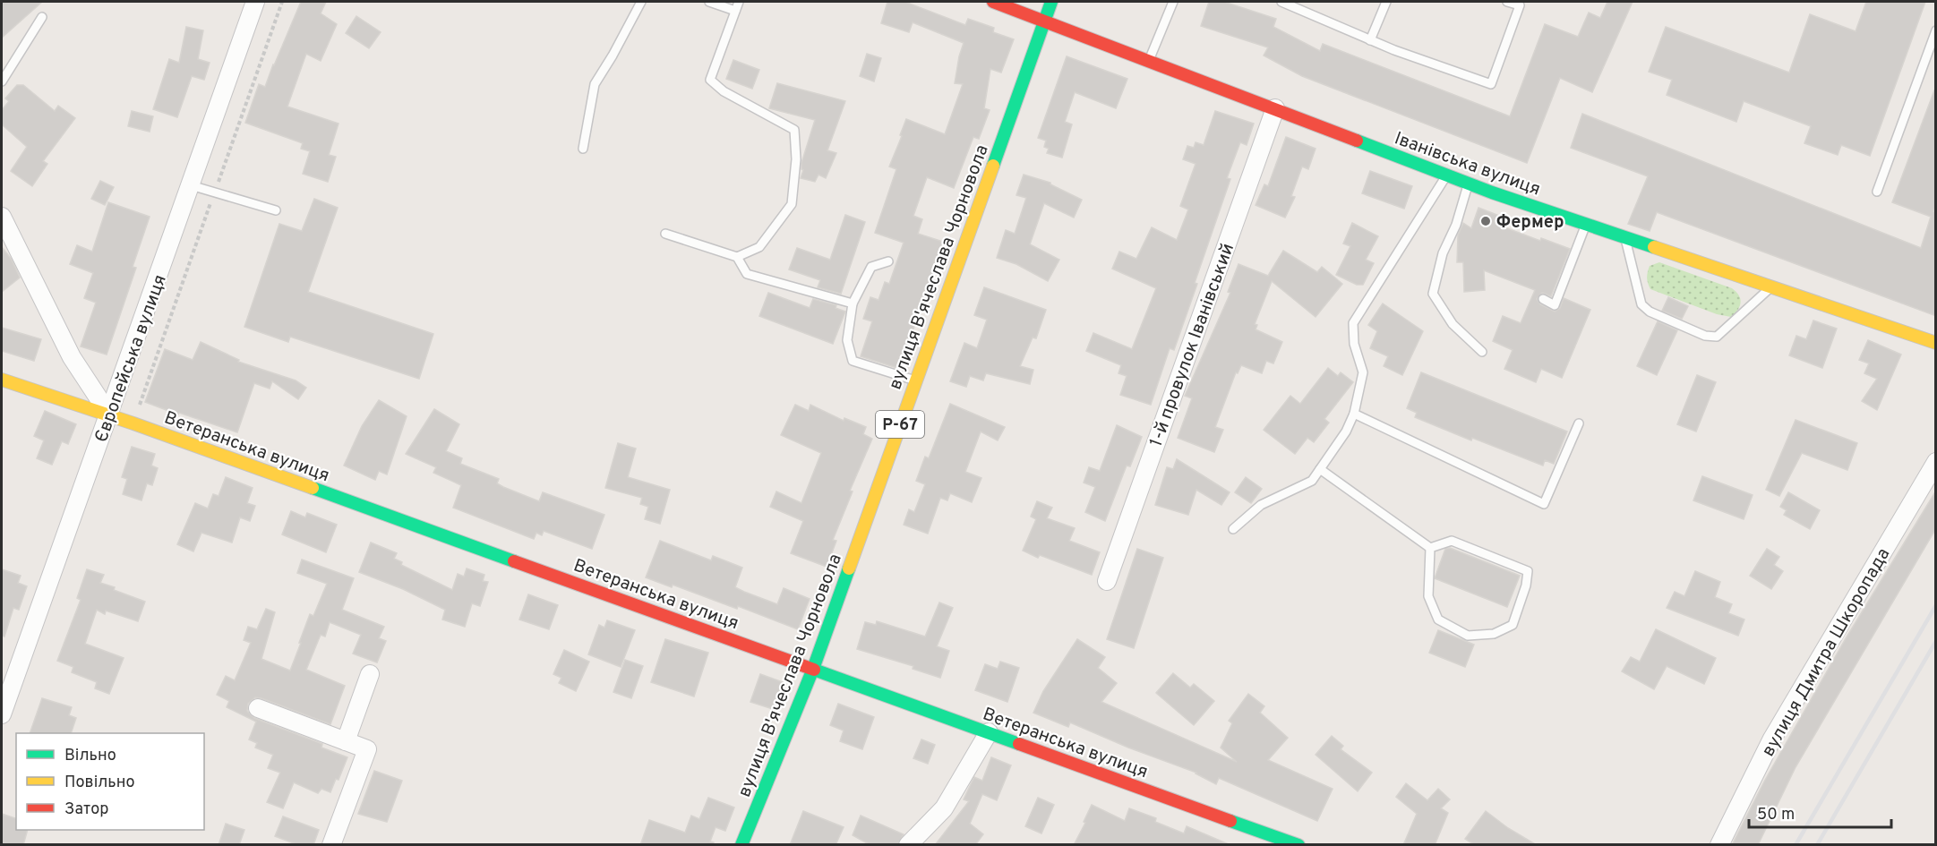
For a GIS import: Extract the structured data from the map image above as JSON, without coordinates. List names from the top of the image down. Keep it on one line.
{"streets":{"street":["Іванівська вулиця","вулиця В'ячеслава Чорновола","1-й провулок Іванівський","Європейська вулиця","Р-67","Ветеранська вулиця","вулиця Дмитра Шкоропада"]},"crossings":[["Іванівська вулиця","вулиця В'ячеслава Чорновола"],["Іванівська вулиця","1-й провулок Іванівський"],["вулиця В'ячеслава Чорновола","Ветеранська вулиця"],["Європейська вулиця","Ветеранська вулиця"]],"places":["Фермер"],"legend":["Вільно","Повільно","Затор"],"scale_bar":"50 m"}
